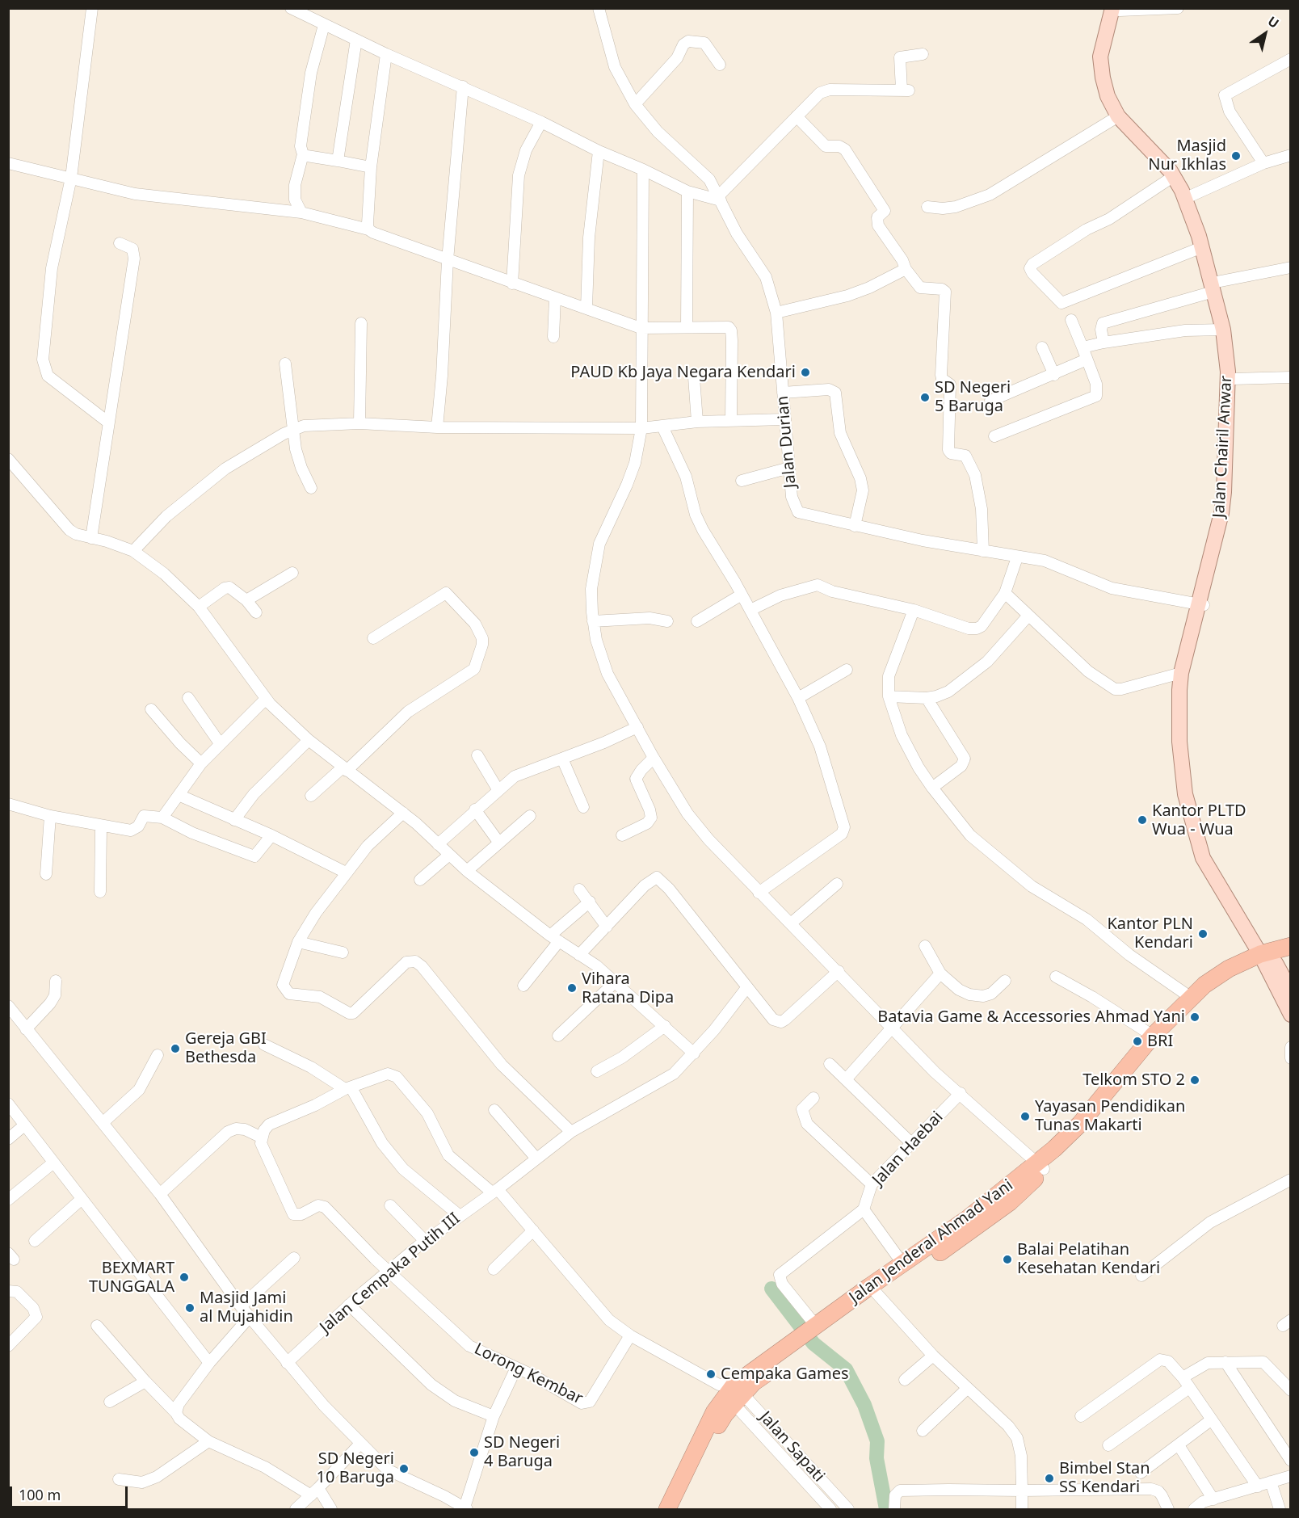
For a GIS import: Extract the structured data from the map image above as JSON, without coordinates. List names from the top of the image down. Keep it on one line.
{"streets":{"highway":["Jalan Jenderal Ahmad Yani"],"main road":["Jalan Chairil Anwar"],"street":["Jalan Durian","Jalan Haebai","Jalan Cempaka Putih III","Lorong Kembar","Jalan Sapati"]},"crossings":[["Jalan Durian","Jalan Chairil Anwar"],["Jalan Chairil Anwar","Jalan Jenderal Ahmad Yani"],["Jalan Jenderal Ahmad Yani","Jalan Sapati"],["Jalan Cempaka Putih III","Lorong Kembar"]],"places":["Masjid Nur Ikhlas","PAUD Kb Jaya Negara Kendari","SD Negeri 5 Baruga","Kantor PLTD Wua - Wua","Kantor PLN Kendari","Vihara Ratana Dipa","Batavia Game & Accessories Ahmad Yani","BRI","Gereja GBI Bethesda","Telkom STO 2","Yayasan Pendidikan Tunas Makarti","Balai Pelatihan Kesehatan Kendari","BEXMART TUNGGALA","Masjid Jami al Mujahidin","Cempaka Games","SD Negeri 4 Baruga","SD Negeri 10 Baruga","Bimbel Stan SS Kendari"],"scale_bar":"100 m","north":"top right"}
